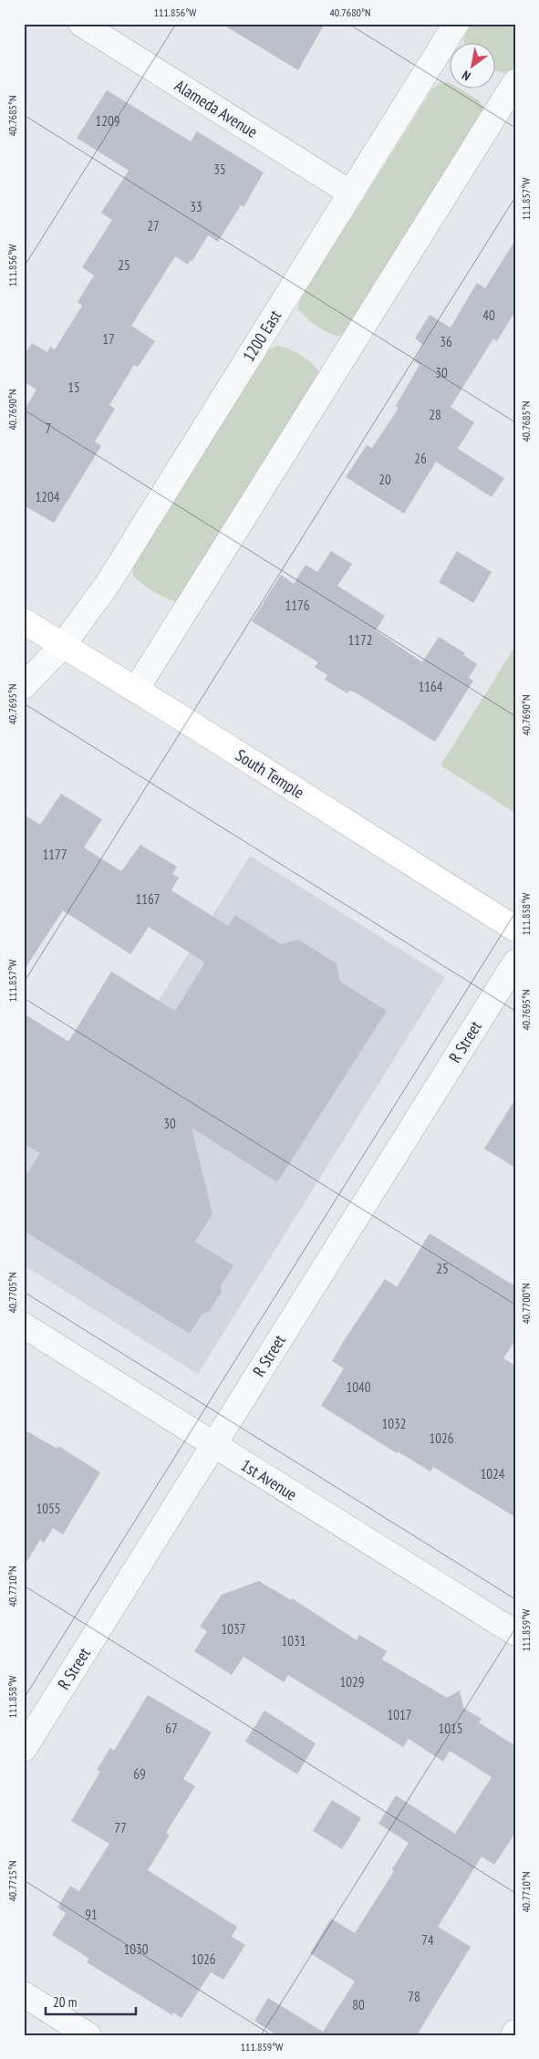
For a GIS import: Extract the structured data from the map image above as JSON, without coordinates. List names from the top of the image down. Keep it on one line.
{"streets":{"main road":["South Temple"],"street":["Alameda Avenue","1200 East","R Street","1st Avenue"]},"crossings":[["Alameda Avenue","1200 East"],["1200 East","South Temple"],["R Street","1st Avenue"]],"house_numbers":["1209","35","33","27","25","40","17","36","30","15","28","7","26","20","1204","1176","1172","1164","1177","1167","30","25","1040","1032","1026","1024","1055","1037","1031","1029","1017","67","1015","69","77","91","74","1030","1026","78","80"],"scale_bar":"20 m","north":"bottom left","coordinates":["111.856°W","40.7680°N","40.7685°N","111.857°W","40.7690°N","40.7695°N","111.858°W","40.7705°N","40.7700°N","40.7710°N","111.859°W","40.7715°N"]}
